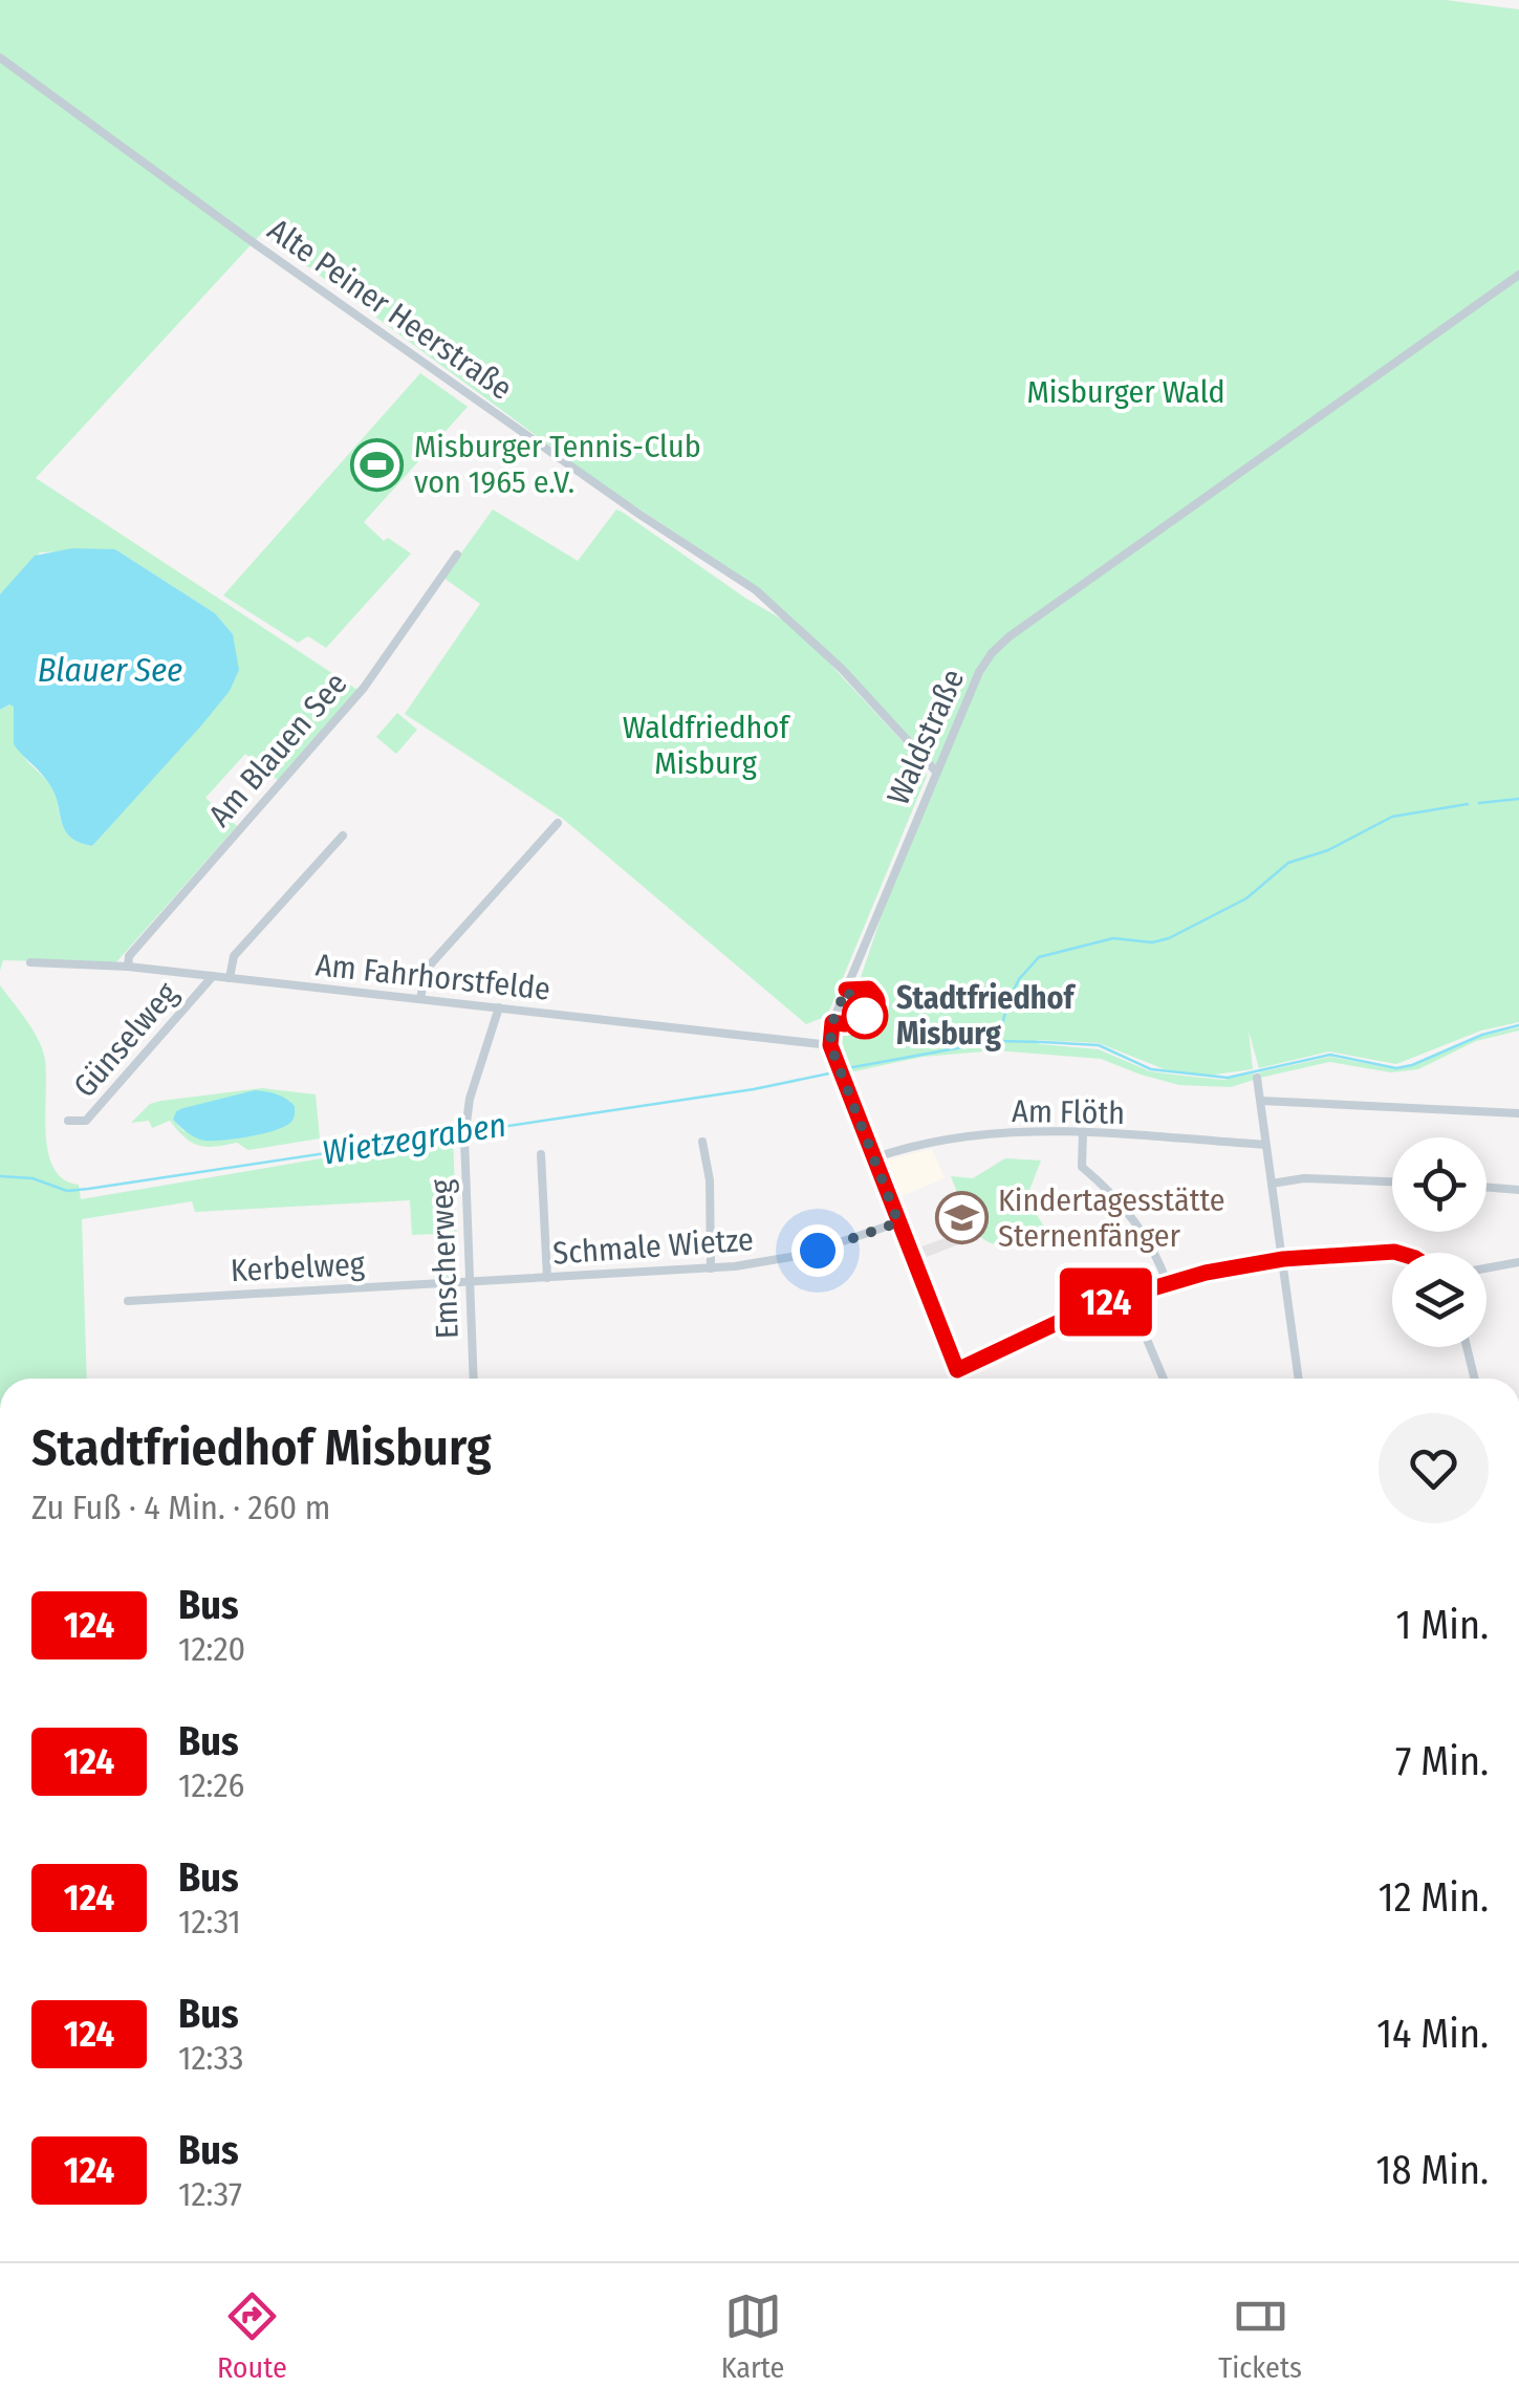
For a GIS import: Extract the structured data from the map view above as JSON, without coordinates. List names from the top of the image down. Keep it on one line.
{"streets":{"street":["Alte Peiner Heerstraße","Waldstraße","Am Blauen See","Am Fahrhorstfelde","Günselweg","Am Flöth","Schmale Wietze","Emscherweg","Kerbelweg"]},"crossings":[["Alte Peiner Heerstraße","Waldstraße"],["Waldstraße","Am Fahrhorstfelde"],["Am Blauen See","Am Fahrhorstfelde"],["Am Fahrhorstfelde","Günselweg"],["Am Fahrhorstfelde","Emscherweg"],["Schmale Wietze","Emscherweg"],["Schmale Wietze","Kerbelweg"],["Emscherweg","Kerbelweg"]],"water":["Blauer See","Wietzegraben"],"parks":["Misburger Wald","Waldfriedhof Misburg"],"places":{"sports":["Misburger Tennis-Club von 1965 e.V."],"other":["Stadtfriedhof Misburg"],"school or university":["Kindertagesstätte Sternenfänger"]},"lines":["bus line 124"],"page":{"on_map":"124","heading":["Stadtfriedhof Misburg","Zu Fuß · 4 Min. · 260 m"],"list":[{"mark":"124","name":"Bus","note":"12:20","value":"1 Min."},{"mark":"124","name":"Bus","note":"12:26","value":"7 Min."},{"mark":"124","name":"Bus","note":"12:31","value":"12 Min."},{"mark":"124","name":"Bus","note":"12:33","value":"14 Min."},{"mark":"124","name":"Bus","note":"12:37","value":"18 Min."}],"tabs":["Route","Karte","Tickets"]}}
